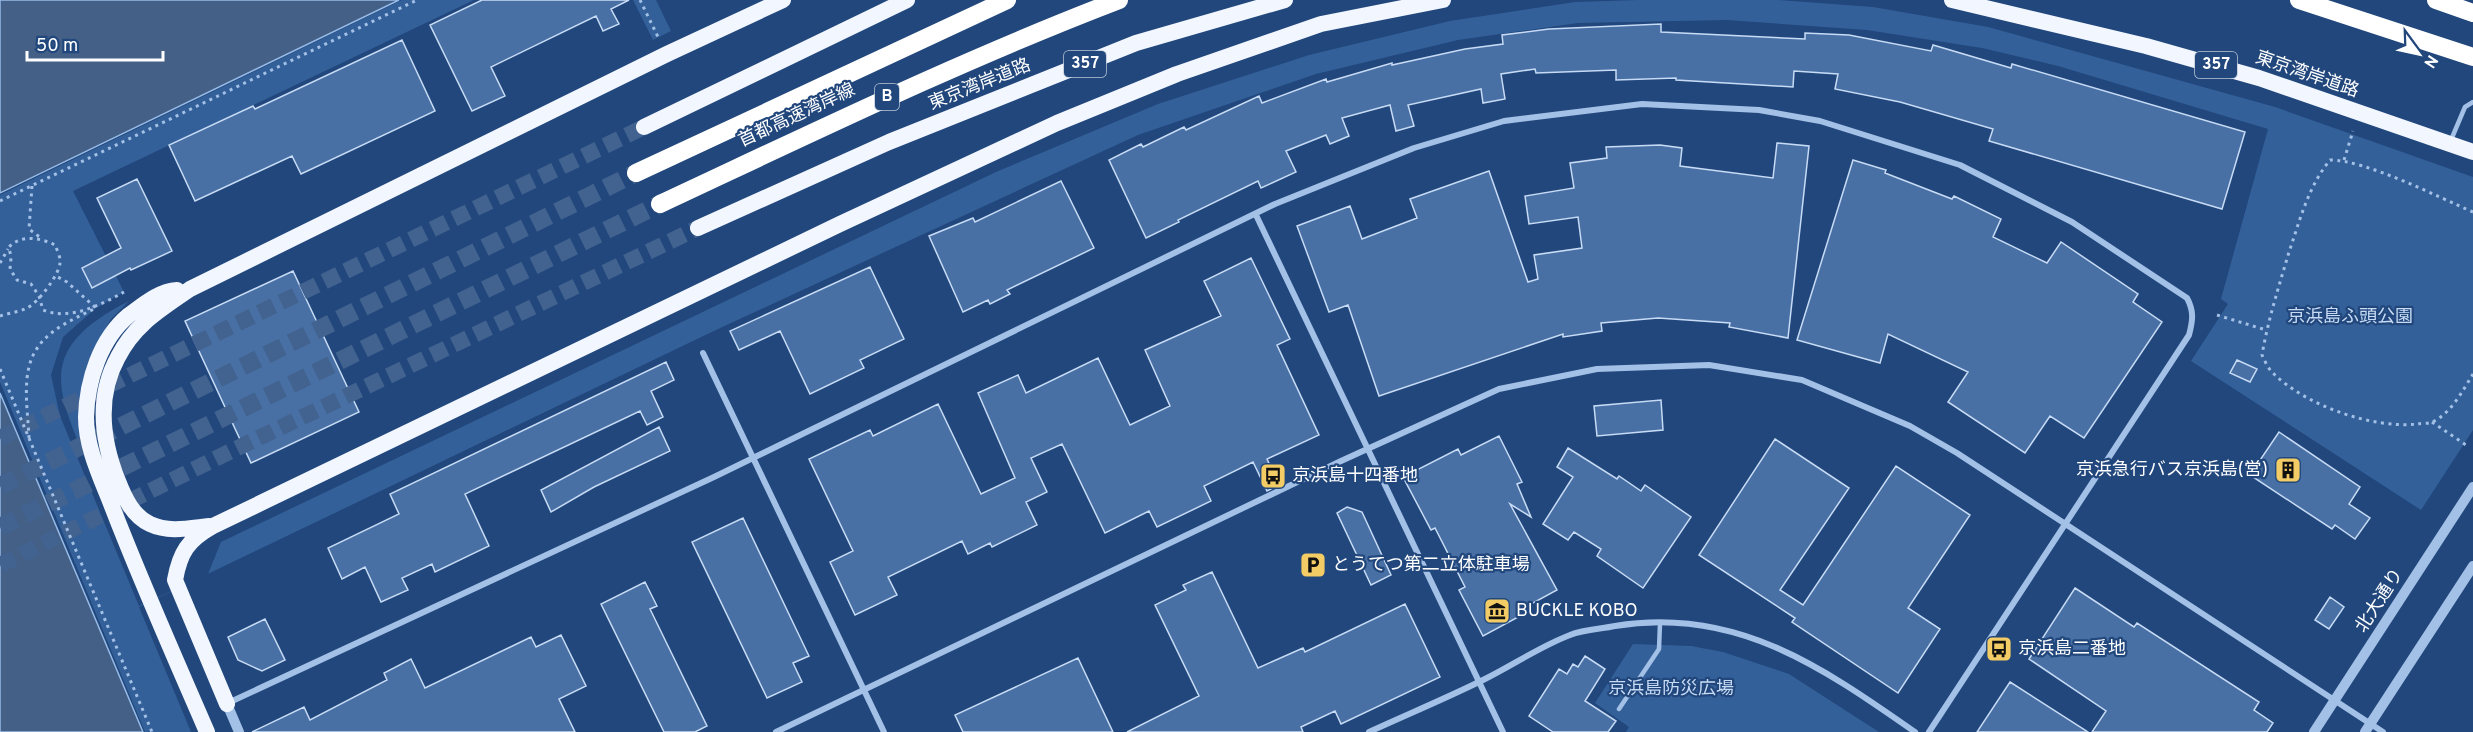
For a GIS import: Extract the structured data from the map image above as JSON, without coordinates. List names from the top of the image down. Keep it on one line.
{"streets":{"highway":["357","東京湾岸道路","B","首都高速湾岸線"],"street":["北大通り"]},"parks":["京浜島ふ頭公園","京浜島防災広場"],"places":{"building":["京浜急行バス京浜島(営)"],"bus stop":["京浜島十四番地","京浜島二番地"],"parking":["とうてつ第二立体駐車場"],"museum":["BUCKLE KOBO"]},"scale_bar":"50 m","north":"bottom right"}
